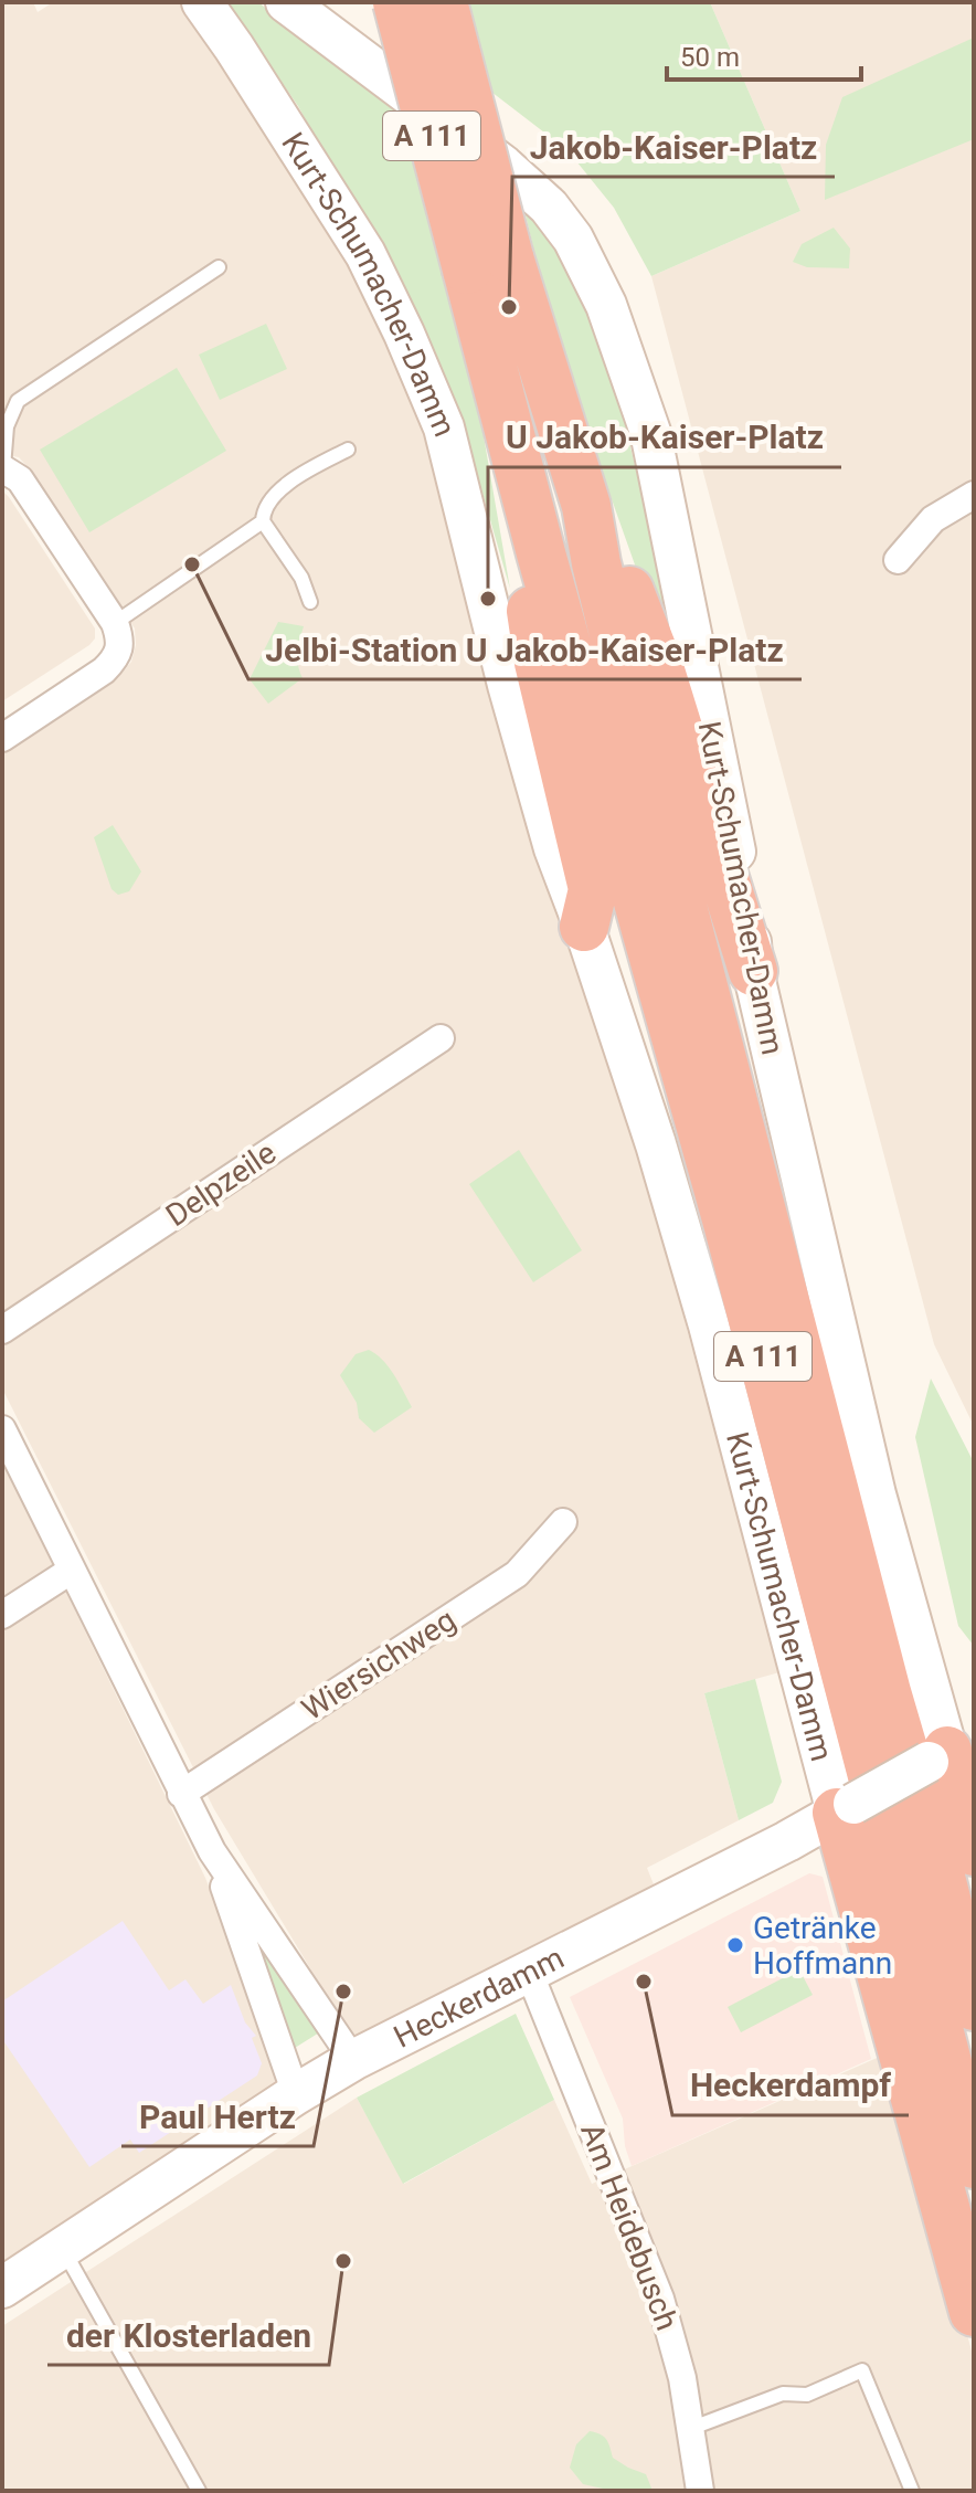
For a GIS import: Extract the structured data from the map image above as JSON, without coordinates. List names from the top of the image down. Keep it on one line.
{"streets":{"highway":["A 111"],"main road":["Kurt-Schumacher-Damm","Heckerdamm"],"street":["Delpzeile","Wiersichweg","Am Heidebusch"]},"crossings":[["Kurt-Schumacher-Damm","Heckerdamm"],["Heckerdamm","Am Heidebusch"]],"places":["Jakob-Kaiser-Platz","Jelbi-Station U Jakob-Kaiser-Platz","U Jakob-Kaiser-Platz","Getränke Hoffmann","Heckerdampf","Paul Hertz","der Klosterladen"],"scale_bar":"50 m"}
